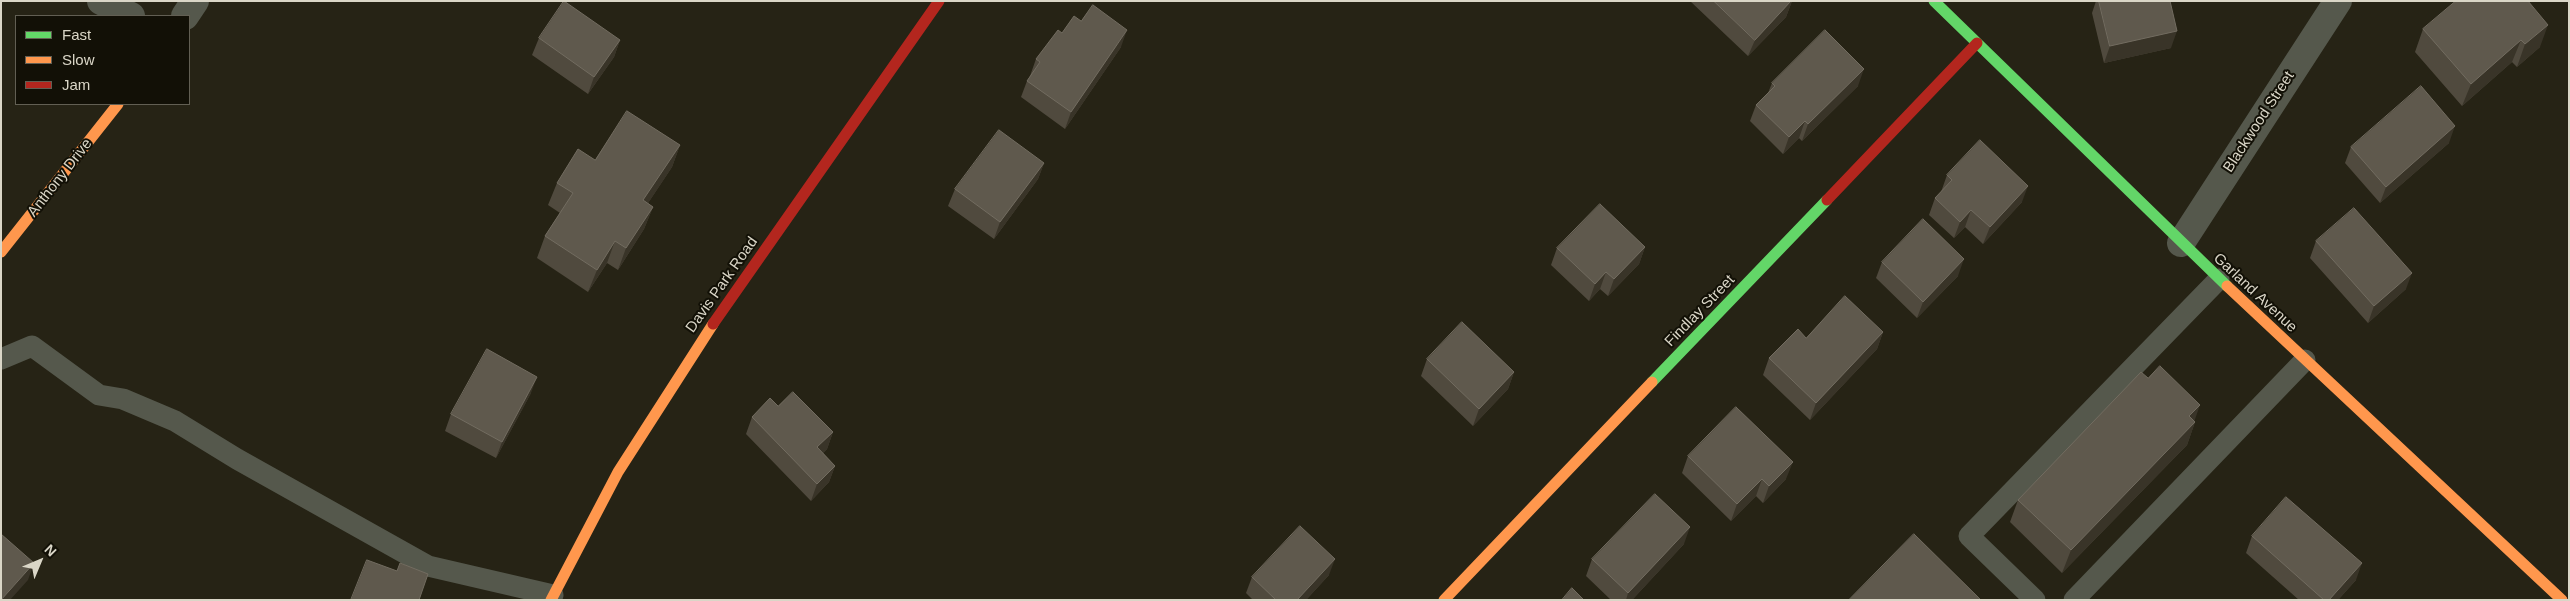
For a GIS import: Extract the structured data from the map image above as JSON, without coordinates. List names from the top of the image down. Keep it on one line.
{"streets":{"street":["Blackwood Street","Anthony Drive","Davis Park Road","Garland Avenue","Findlay Street"]},"crossings":[["Blackwood Street","Garland Avenue"],["Garland Avenue","Findlay Street"]],"legend":["Fast","Slow","Jam"],"north":"top right"}
